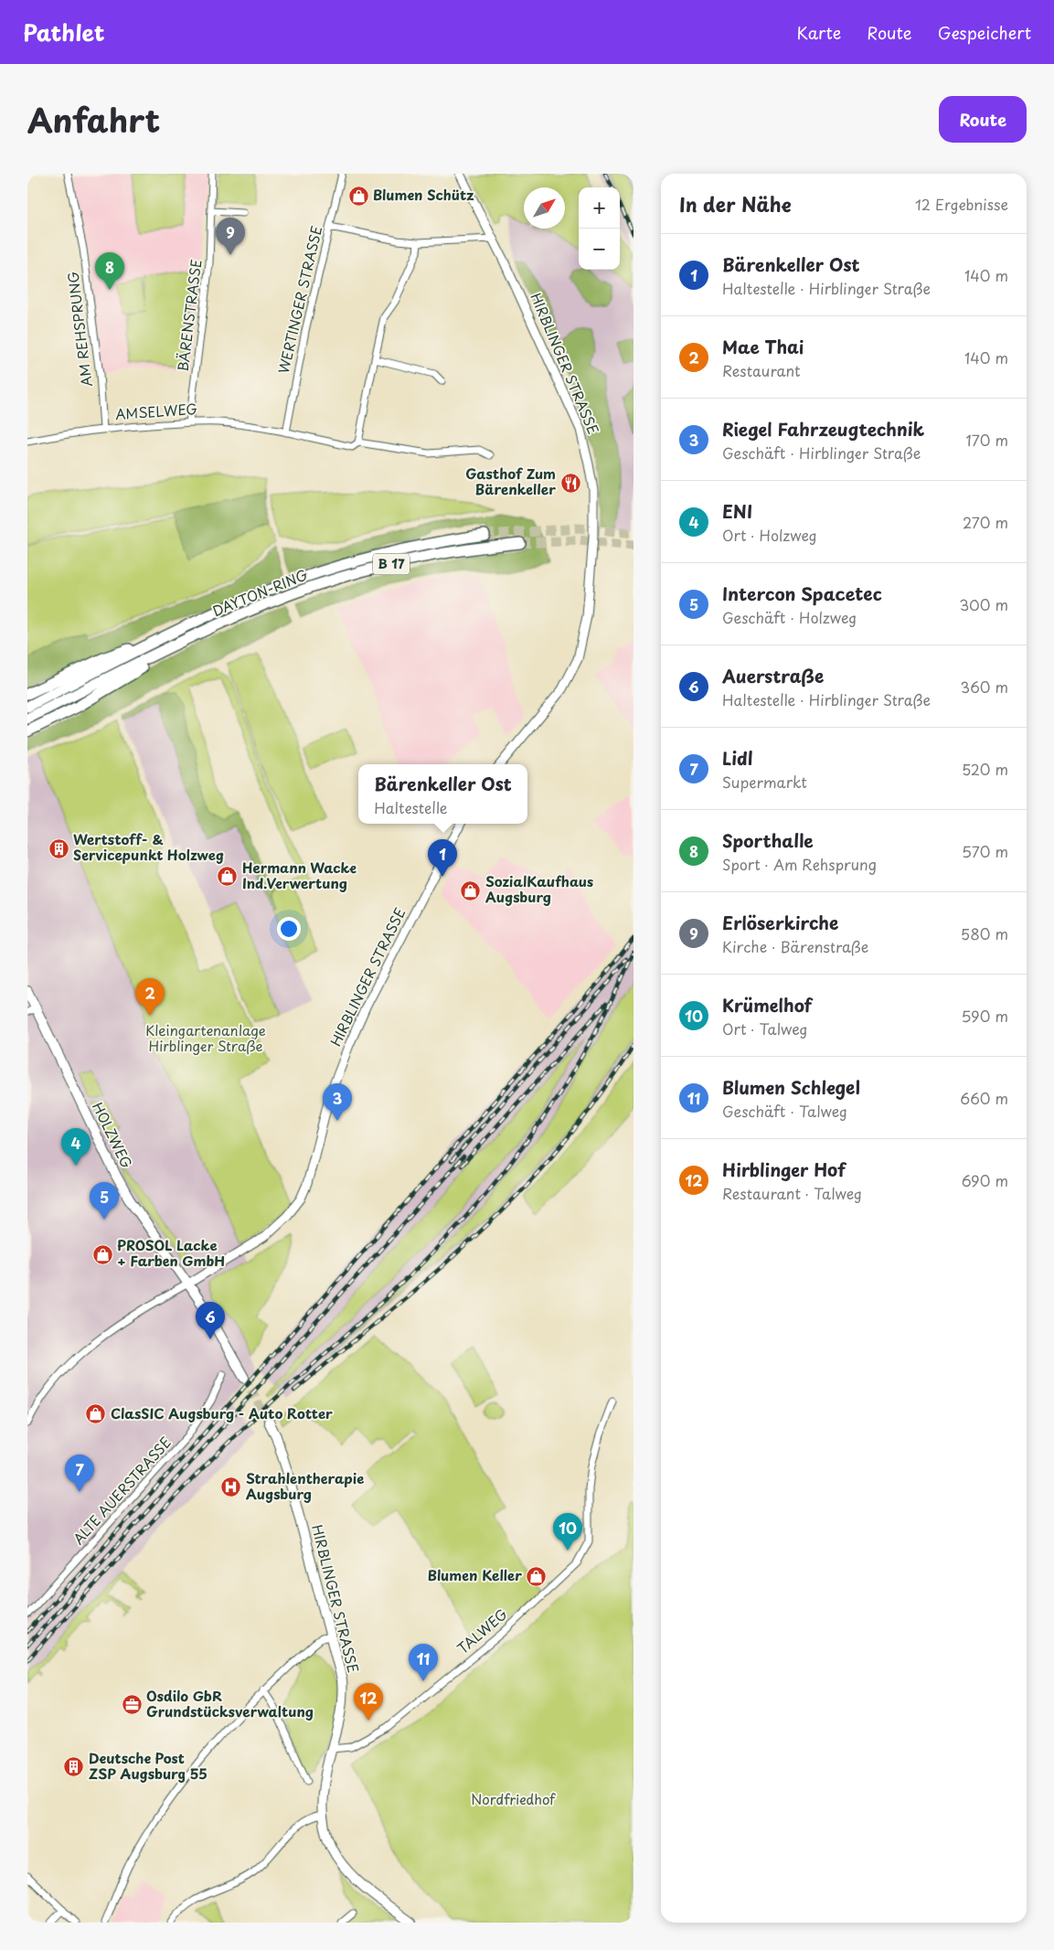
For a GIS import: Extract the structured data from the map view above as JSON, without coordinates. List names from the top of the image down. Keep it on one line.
{"streets":{"highway":["B 17","DAYTON-RING"],"main road":["HIRBLINGER STRASSE","HOLZWEG"],"street":["WERTINGER STRASSE","BÄRENSTRASSE","AM REHSPRUNG","AMSELWEG","ALTE AUERSTRASSE","TALWEG"]},"crossings":[["WERTINGER STRASSE","AMSELWEG"],["BÄRENSTRASSE","AMSELWEG"],["AM REHSPRUNG","AMSELWEG"],["HIRBLINGER STRASSE","HOLZWEG"],["HIRBLINGER STRASSE","TALWEG"]],"parks":["Kleingartenanlage Hirblinger Straße","Nordfriedhof"],"places":{"shop":["Blumen Schütz","Hermann Wacke Ind.Verwertung","SozialKaufhaus Augsburg","PROSOL Lacke + Farben GmbH","ClasSIC Augsburg - Auto Rotter","Blumen Keller"],"restaurant":["Gasthof Zum Bärenkeller"],"building":["Wertstoff- & Servicepunkt Holzweg","Deutsche Post ZSP Augsburg 55"],"hospital":["Strahlentherapie Augsburg"],"office":["Osdilo GbR Grundstücksverwaltung"]},"north":"top right","page":{"header":"Pathlet","nav":["Karte","Route","Gespeichert"],"title":"Anfahrt","buttons":"Route","heading":["In der Nähe","12 Ergebnisse"],"map_buttons":["+","−"],"pins":["9","8","1","2","3","4","5","6","7","10","11","12"],"list":[{"mark":"1","name":"Bärenkeller Ost","note":"Haltestelle · Hirblinger Straße","value":"140 m"},{"mark":"2","name":"Mae Thai","note":"Restaurant","value":"140 m"},{"mark":"3","name":"Riegel Fahrzeugtechnik","note":"Geschäft · Hirblinger Straße","value":"170 m"},{"mark":"4","name":"ENI","note":"Ort · Holzweg","value":"270 m"},{"mark":"5","name":"Intercon Spacetec","note":"Geschäft · Holzweg","value":"300 m"},{"mark":"6","name":"Auerstraße","note":"Haltestelle · Hirblinger Straße","value":"360 m"},{"mark":"7","name":"Lidl","note":"Supermarkt","value":"520 m"},{"mark":"8","name":"Sporthalle","note":"Sport · Am Rehsprung","value":"570 m"},{"mark":"9","name":"Erlöserkirche","note":"Kirche · Bärenstraße","value":"580 m"},{"mark":"10","name":"Krümelhof","note":"Ort · Talweg","value":"590 m"},{"mark":"11","name":"Blumen Schlegel","note":"Geschäft · Talweg","value":"660 m"},{"mark":"12","name":"Hirblinger Hof","note":"Restaurant · Talweg","value":"690 m"}],"popup":["Bärenkeller Ost","Haltestelle"]}}
